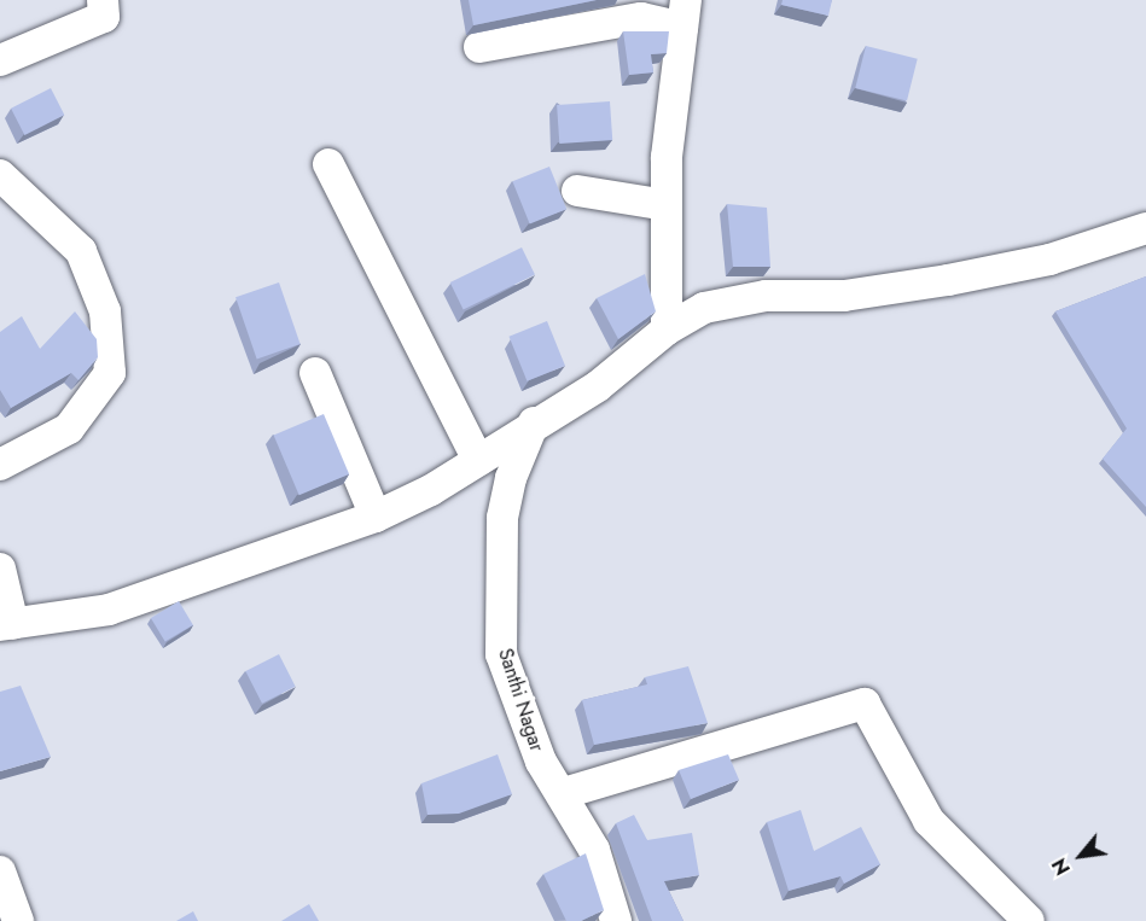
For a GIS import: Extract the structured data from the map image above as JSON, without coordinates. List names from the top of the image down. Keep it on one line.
{"streets":{"street":["Santhi Nagar"]},"north":"bottom left"}
